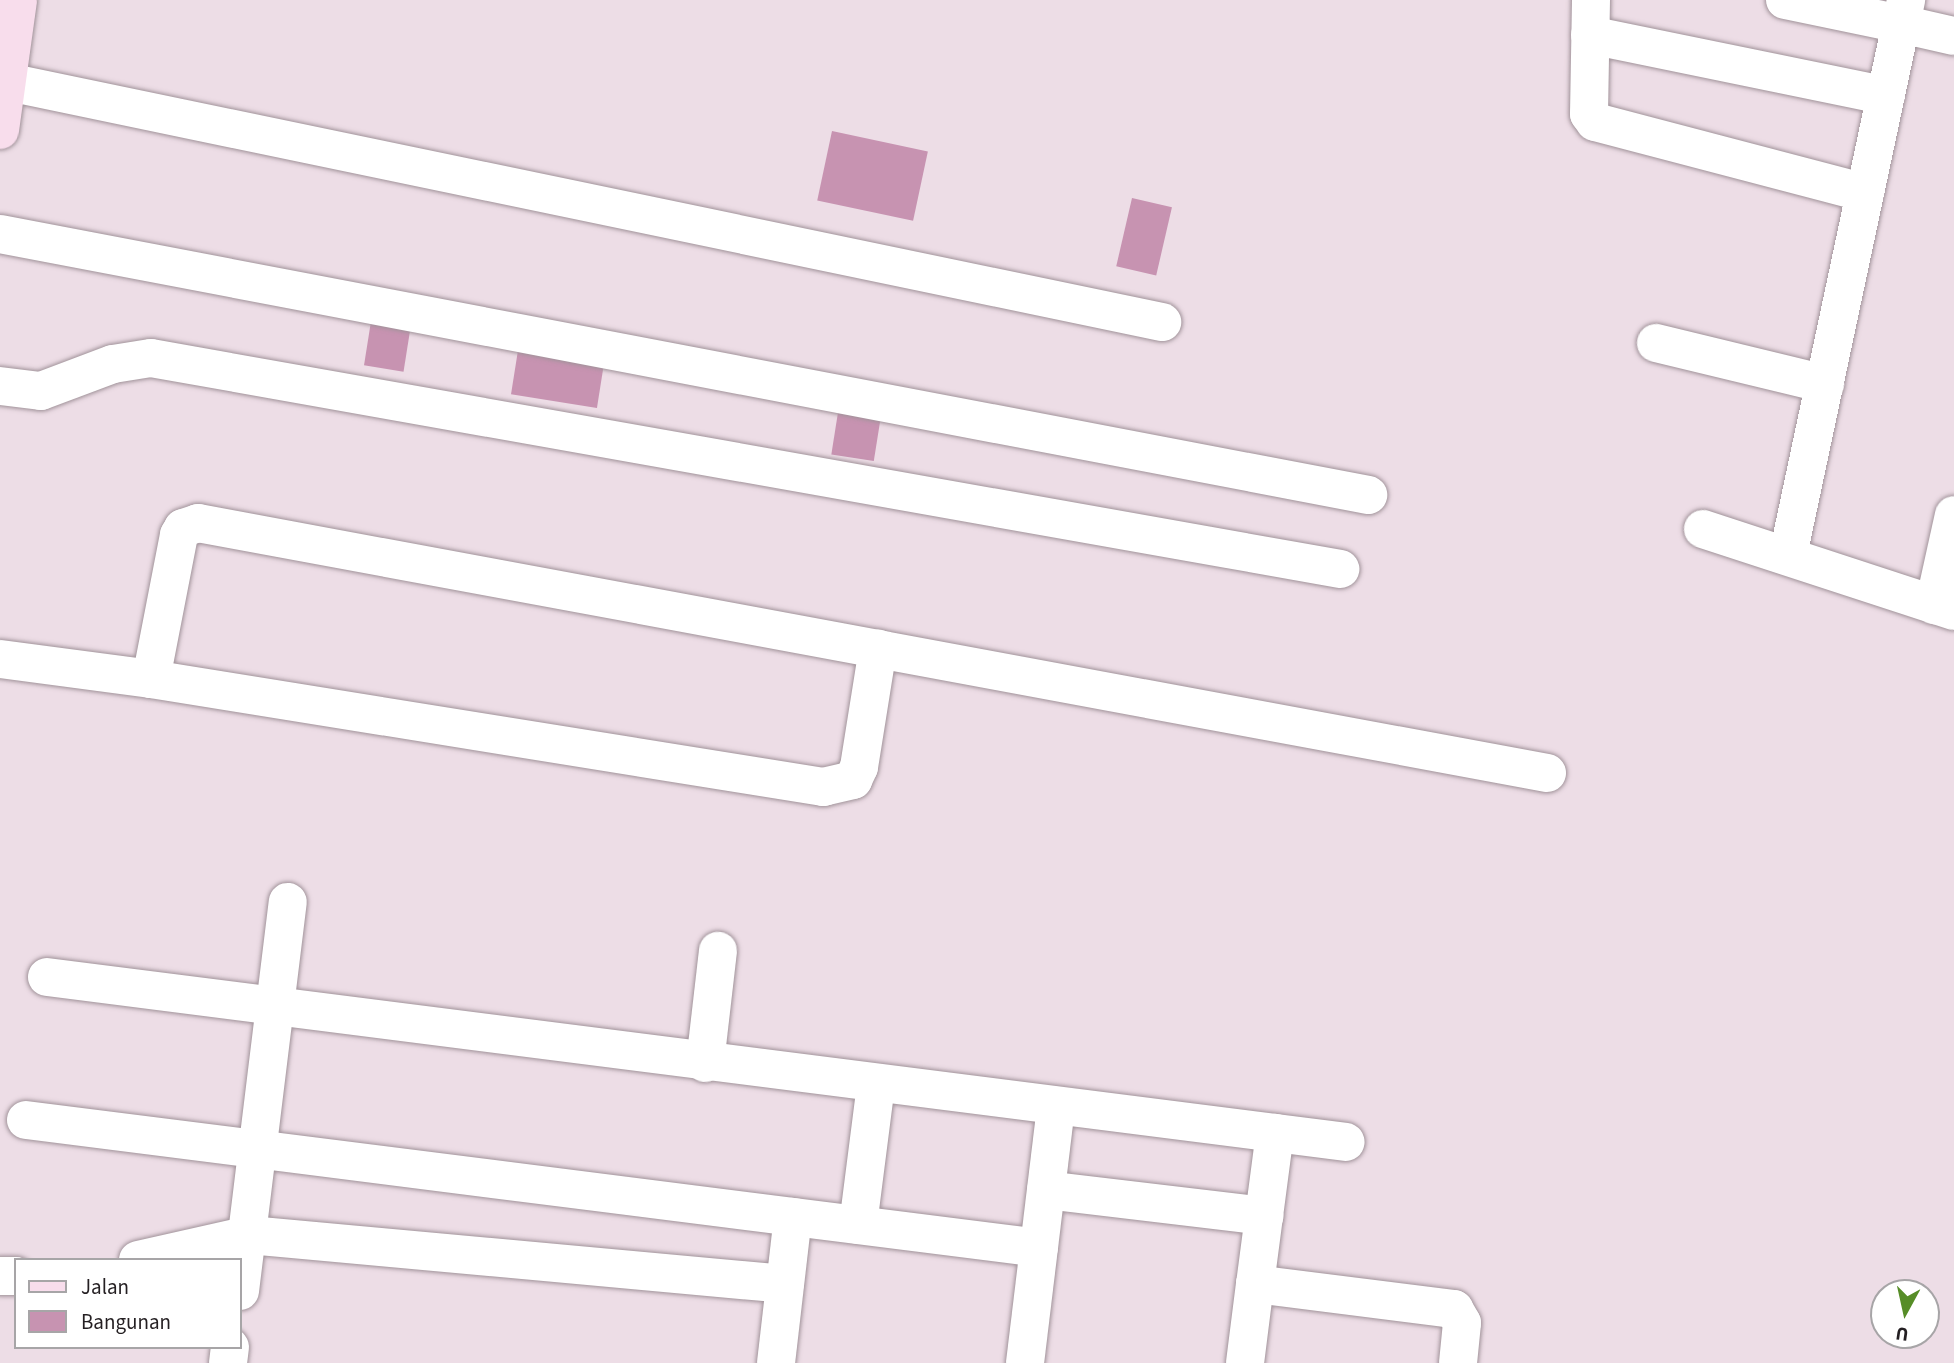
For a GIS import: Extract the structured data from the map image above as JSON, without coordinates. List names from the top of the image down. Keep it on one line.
{"legend":["Jalan","Bangunan"],"north":"bottom"}
